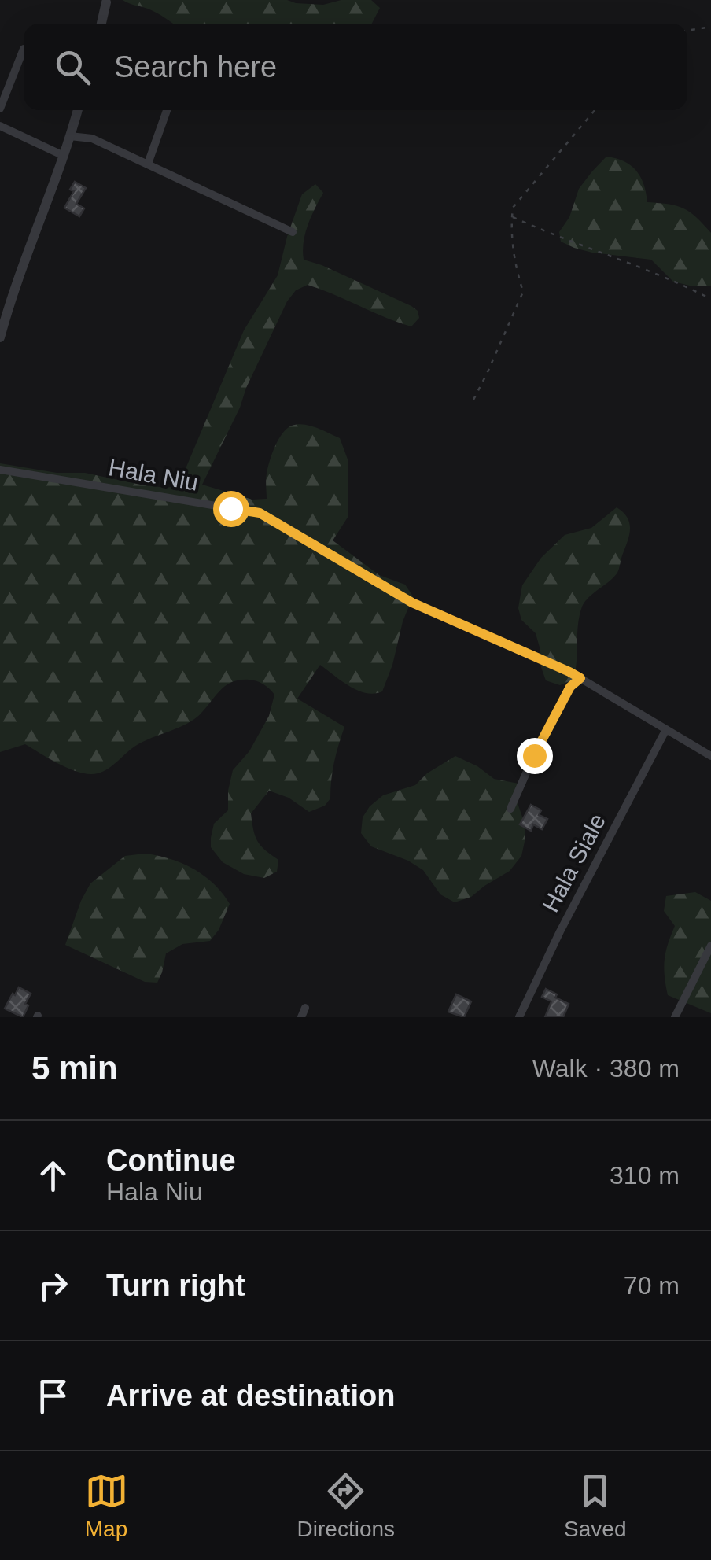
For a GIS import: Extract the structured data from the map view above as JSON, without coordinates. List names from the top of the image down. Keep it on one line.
{"streets":{"street":["Hala Niu","Hala Siale"]},"crossings":[["Hala Niu","Hala Siale"]],"page":{"search":"Search here","heading":["5 min","Walk · 380 m"],"list":[["Continue","Hala Niu","310 m"],["Turn right","70 m"],"Arrive at destination"],"nav":["Map","Directions","Saved"]}}
